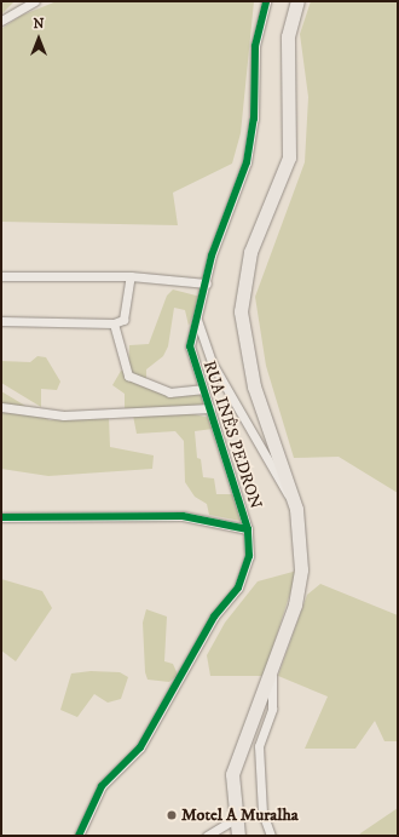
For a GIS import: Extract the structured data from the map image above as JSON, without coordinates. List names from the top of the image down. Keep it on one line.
{"streets":{"street":["RUA INÊS PEDRON"]},"places":["Motel A Muralha"],"north":"top"}
